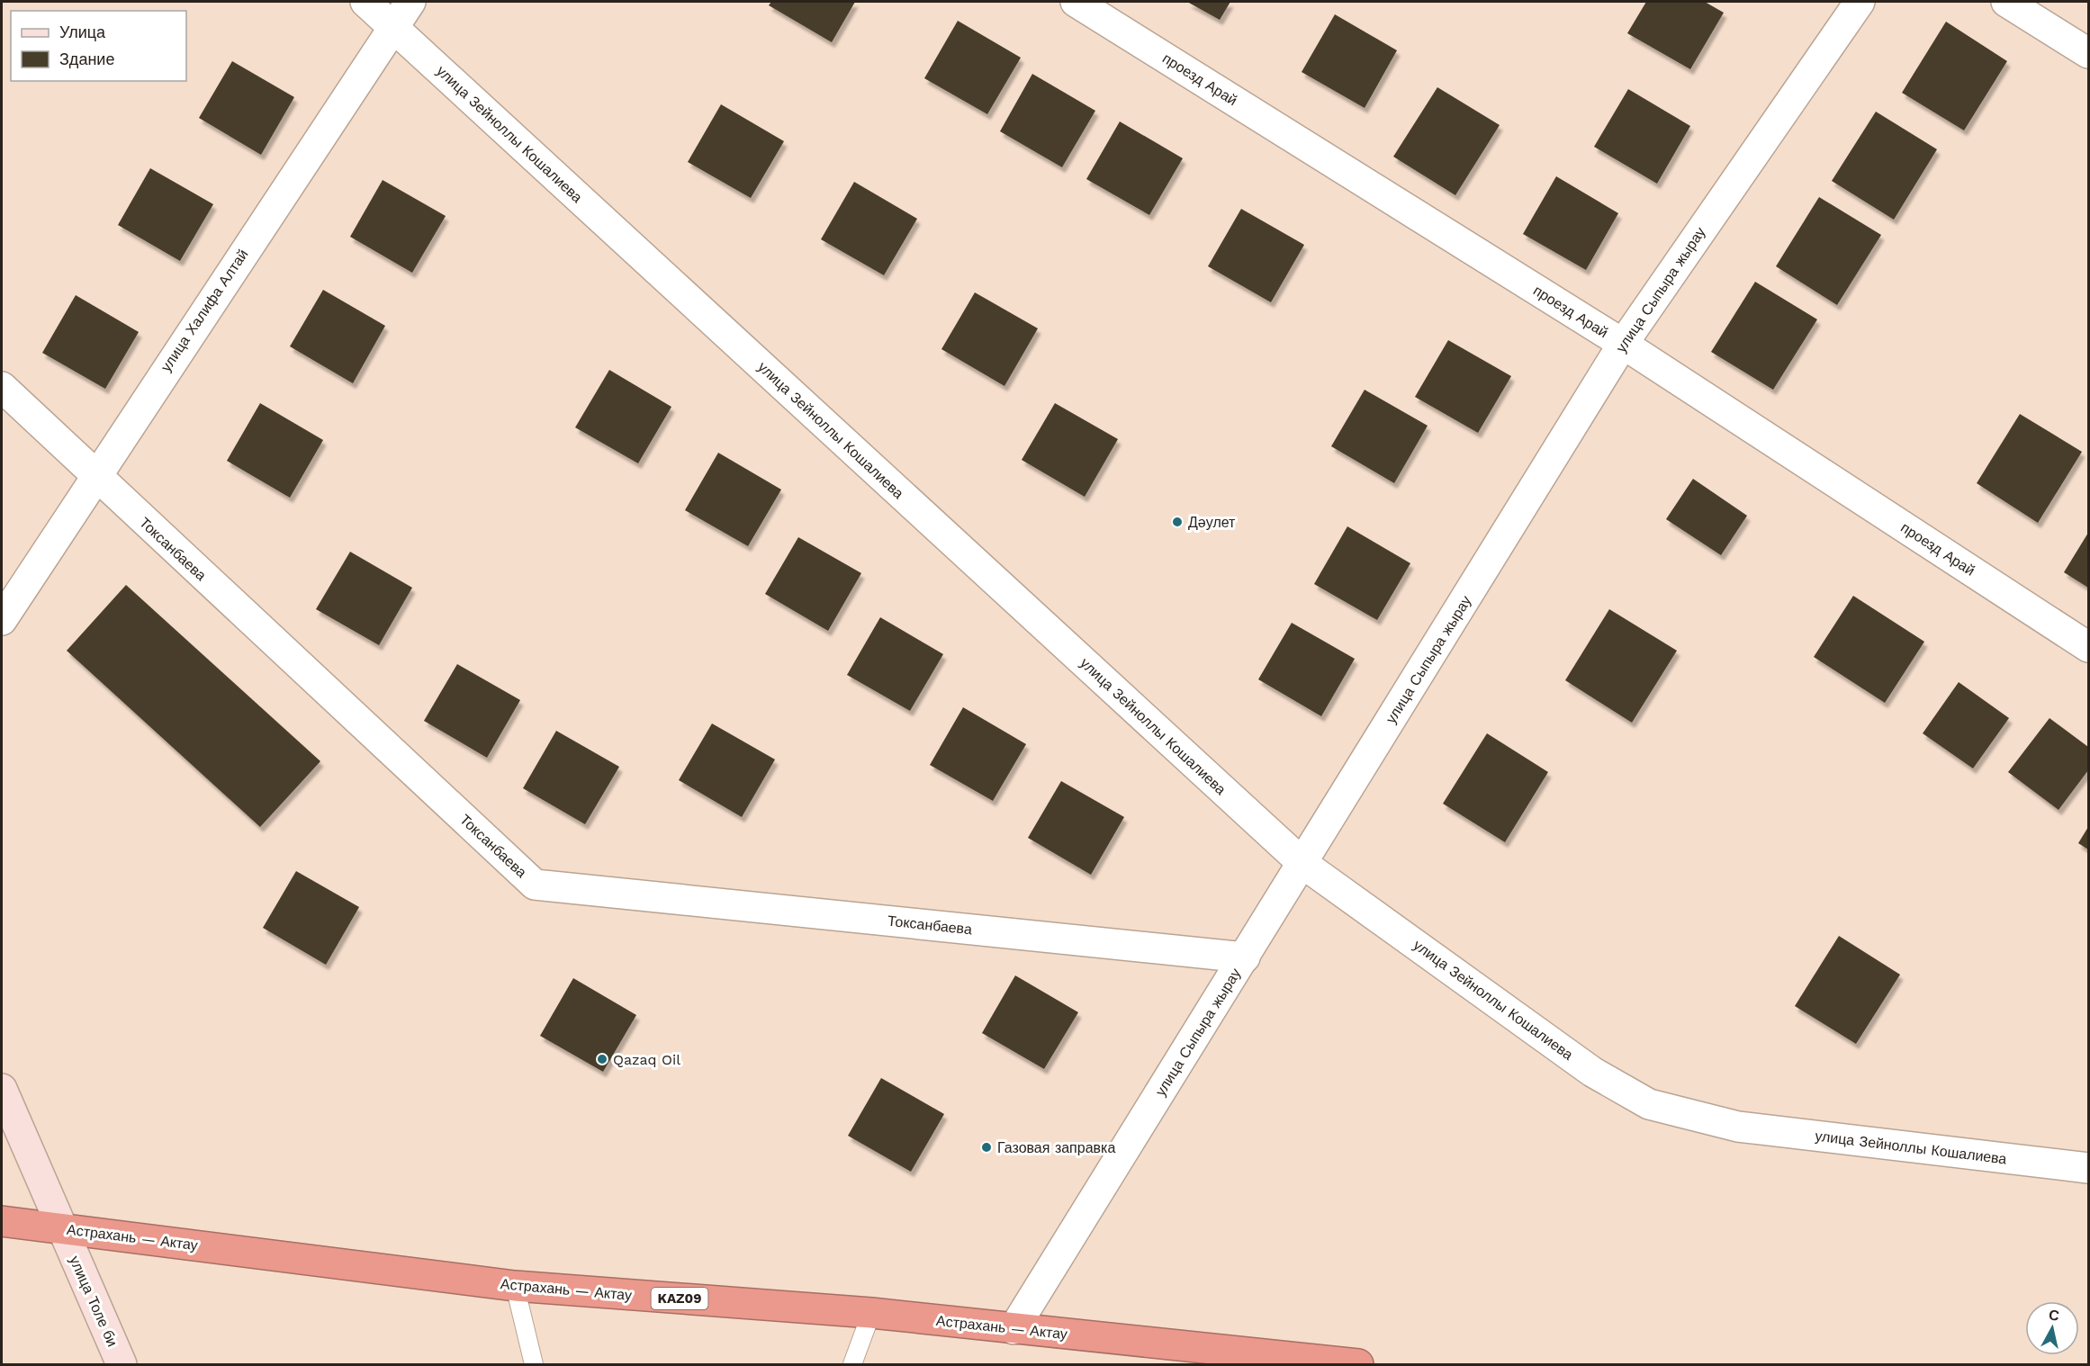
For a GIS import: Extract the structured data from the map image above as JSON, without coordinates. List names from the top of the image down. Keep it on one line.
{"streets":{"highway":["Астрахань — Актау","KAZ09"],"street":["проезд Арай","улица Зейноллы Кошалиева","улица Сыпыра жырау","улица Халифа Алтай","Токсанбаева","улица Толе би"]},"crossings":[["проезд Арай","улица Сыпыра жырау"],["улица Зейноллы Кошалиева","улица Сыпыра жырау"],["улица Зейноллы Кошалиева","улица Халифа Алтай"],["улица Сыпыра жырау","Токсанбаева"],["улица Сыпыра жырау","Астрахань — Актау"],["улица Халифа Алтай","Токсанбаева"],["Астрахань — Актау","улица Толе би"]],"places":["Дәулет","Qazaq Oil","Газовая заправка"],"legend":["Улица","Здание"],"north":"top"}
